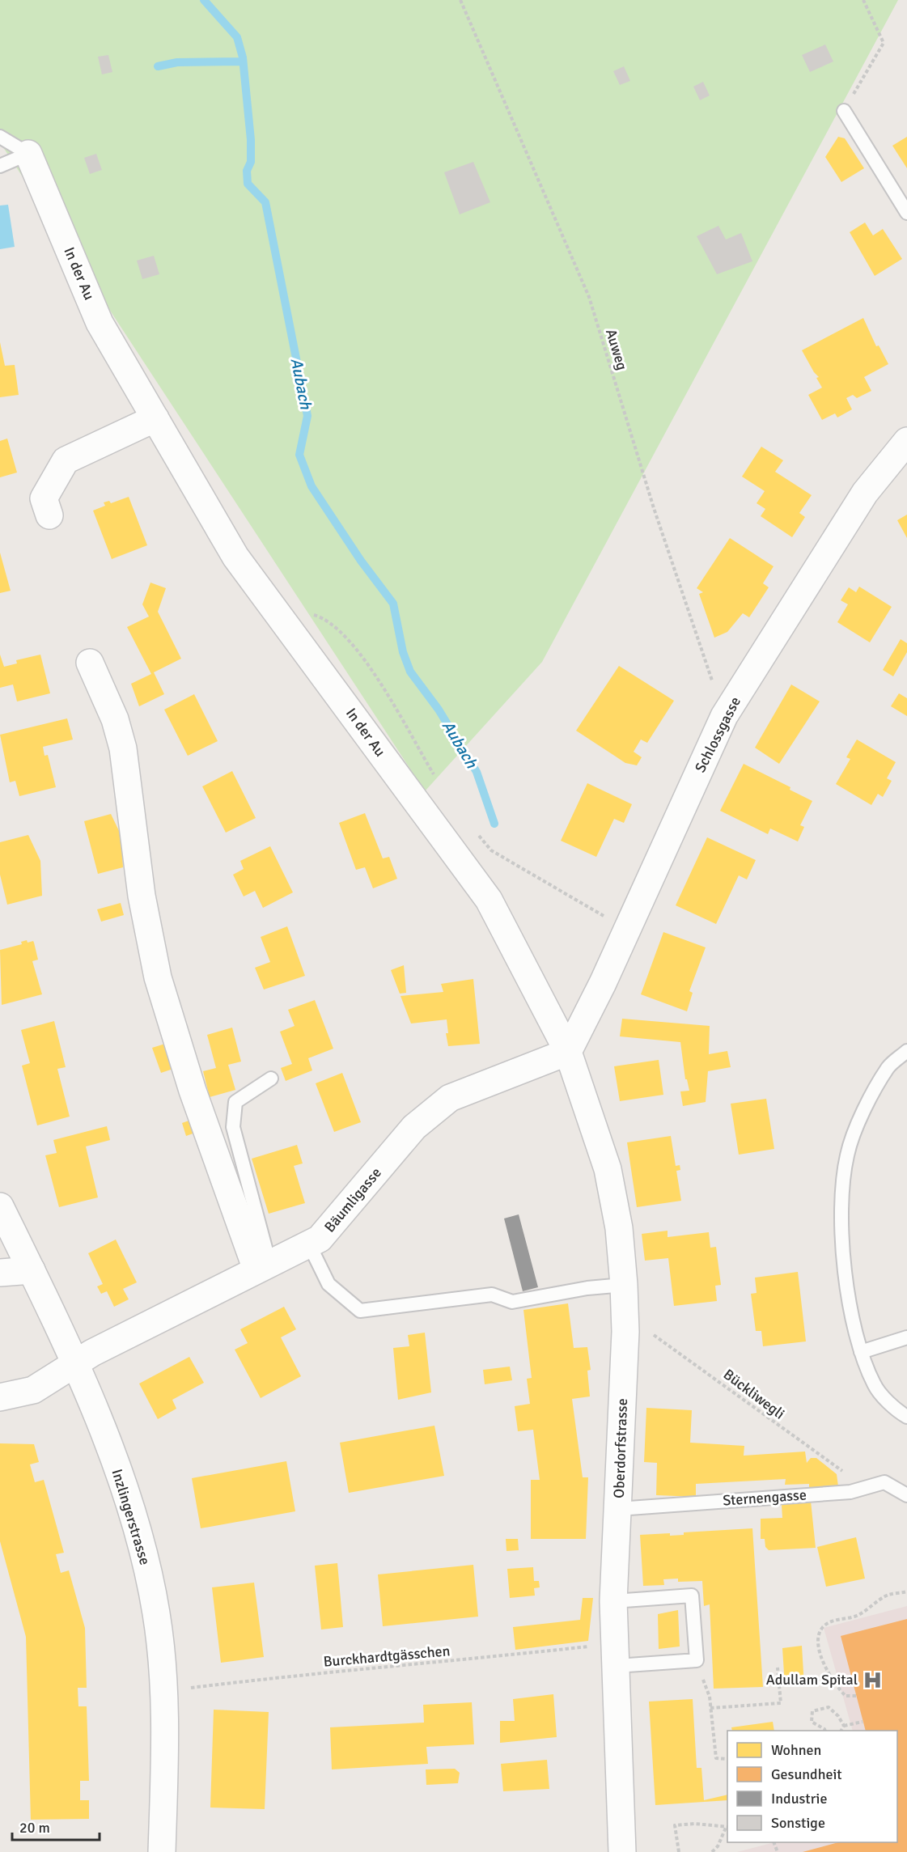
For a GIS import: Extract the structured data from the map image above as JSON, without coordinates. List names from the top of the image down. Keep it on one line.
{"streets":{"street":["In der Au","Schlossgasse","Bäumligasse","Oberdorfstrasse","Inzlingerstrasse"],"lane":["Sternengasse"],"path":["Auweg","Bückliwegli","Burckhardtgässchen"]},"crossings":[["In der Au","Schlossgasse"],["In der Au","Bäumligasse"],["In der Au","Oberdorfstrasse"],["Auweg","Schlossgasse"],["Schlossgasse","Bäumligasse"],["Schlossgasse","Oberdorfstrasse"],["Bäumligasse","Oberdorfstrasse"],["Bäumligasse","Inzlingerstrasse"],["Bückliwegli","Oberdorfstrasse"],["Bückliwegli","Sternengasse"],["Oberdorfstrasse","Sternengasse"],["Oberdorfstrasse","Burckhardtgässchen"],["Inzlingerstrasse","Burckhardtgässchen"]],"water":["Aubach"],"places":{"hospital":["Adullam Spital"]},"legend":["Wohnen","Gesundheit","Industrie","Sonstige"],"scale_bar":"20 m"}
